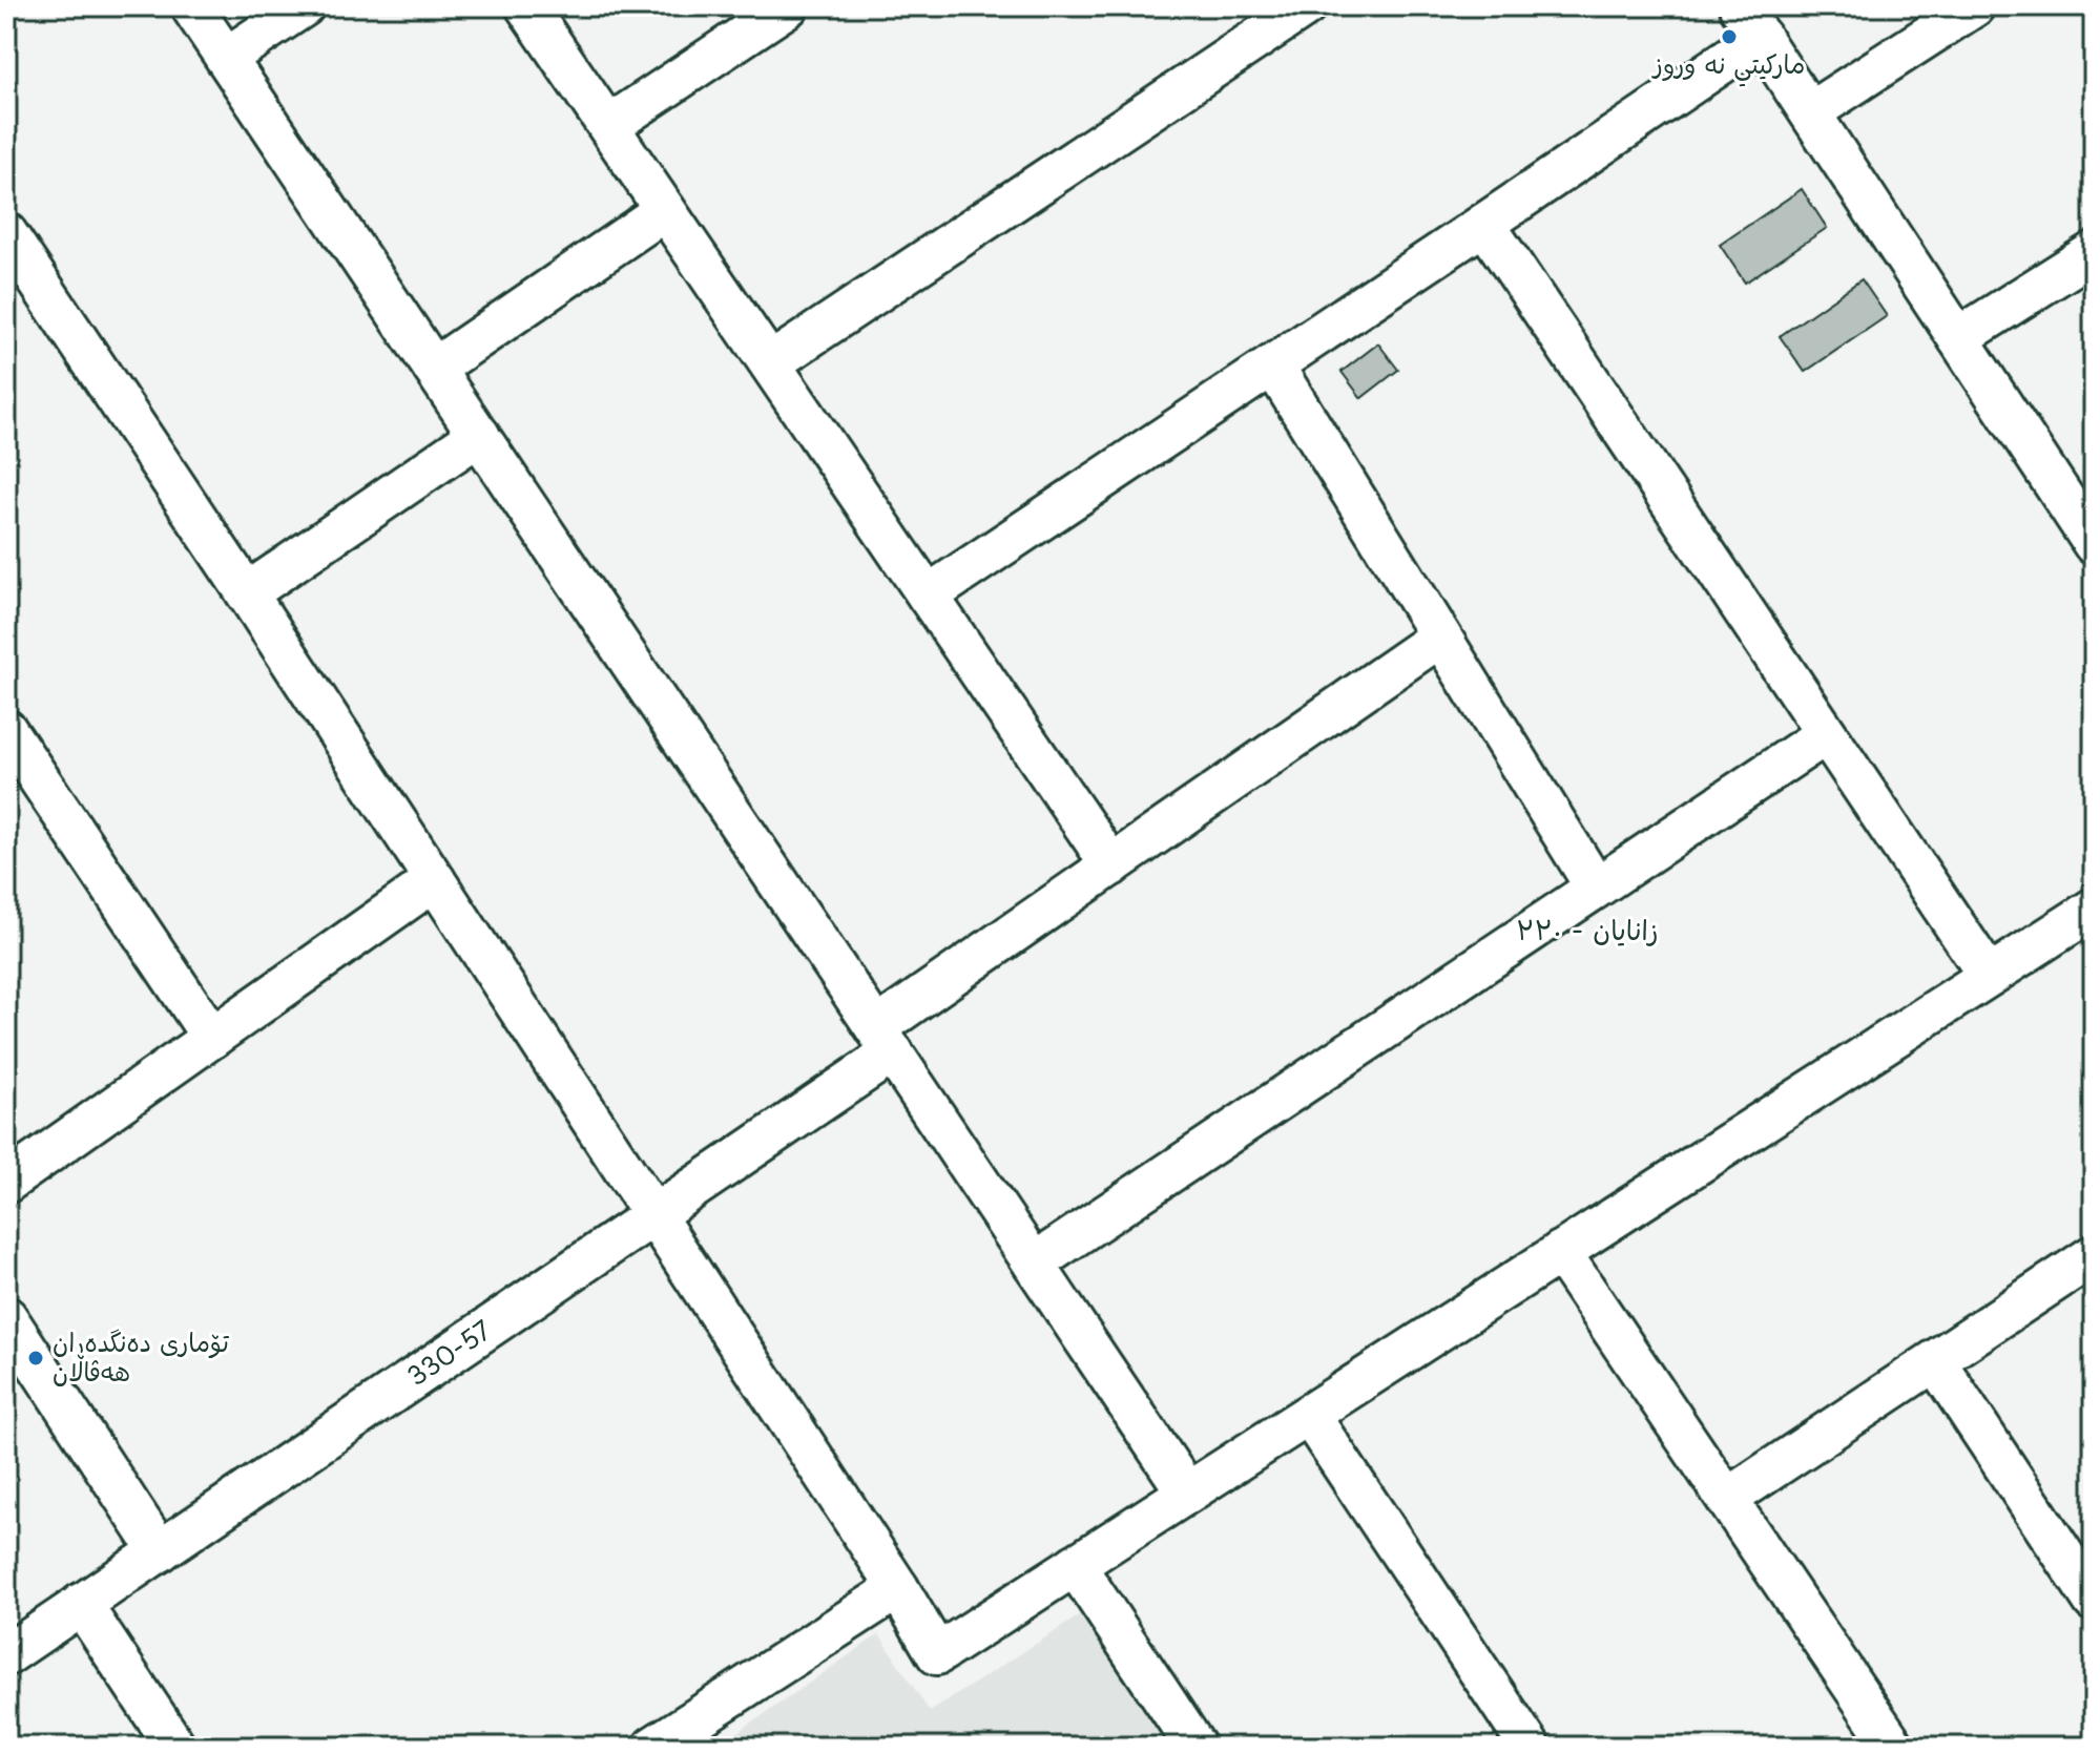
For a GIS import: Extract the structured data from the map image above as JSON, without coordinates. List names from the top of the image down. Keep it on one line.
{"streets":{"street":["330-57"]},"districts":["زانایان - ٣٣٠"],"places":["ماركيتي نه وروز","تۆماری دەنگدەران هەڤاڵان"]}
